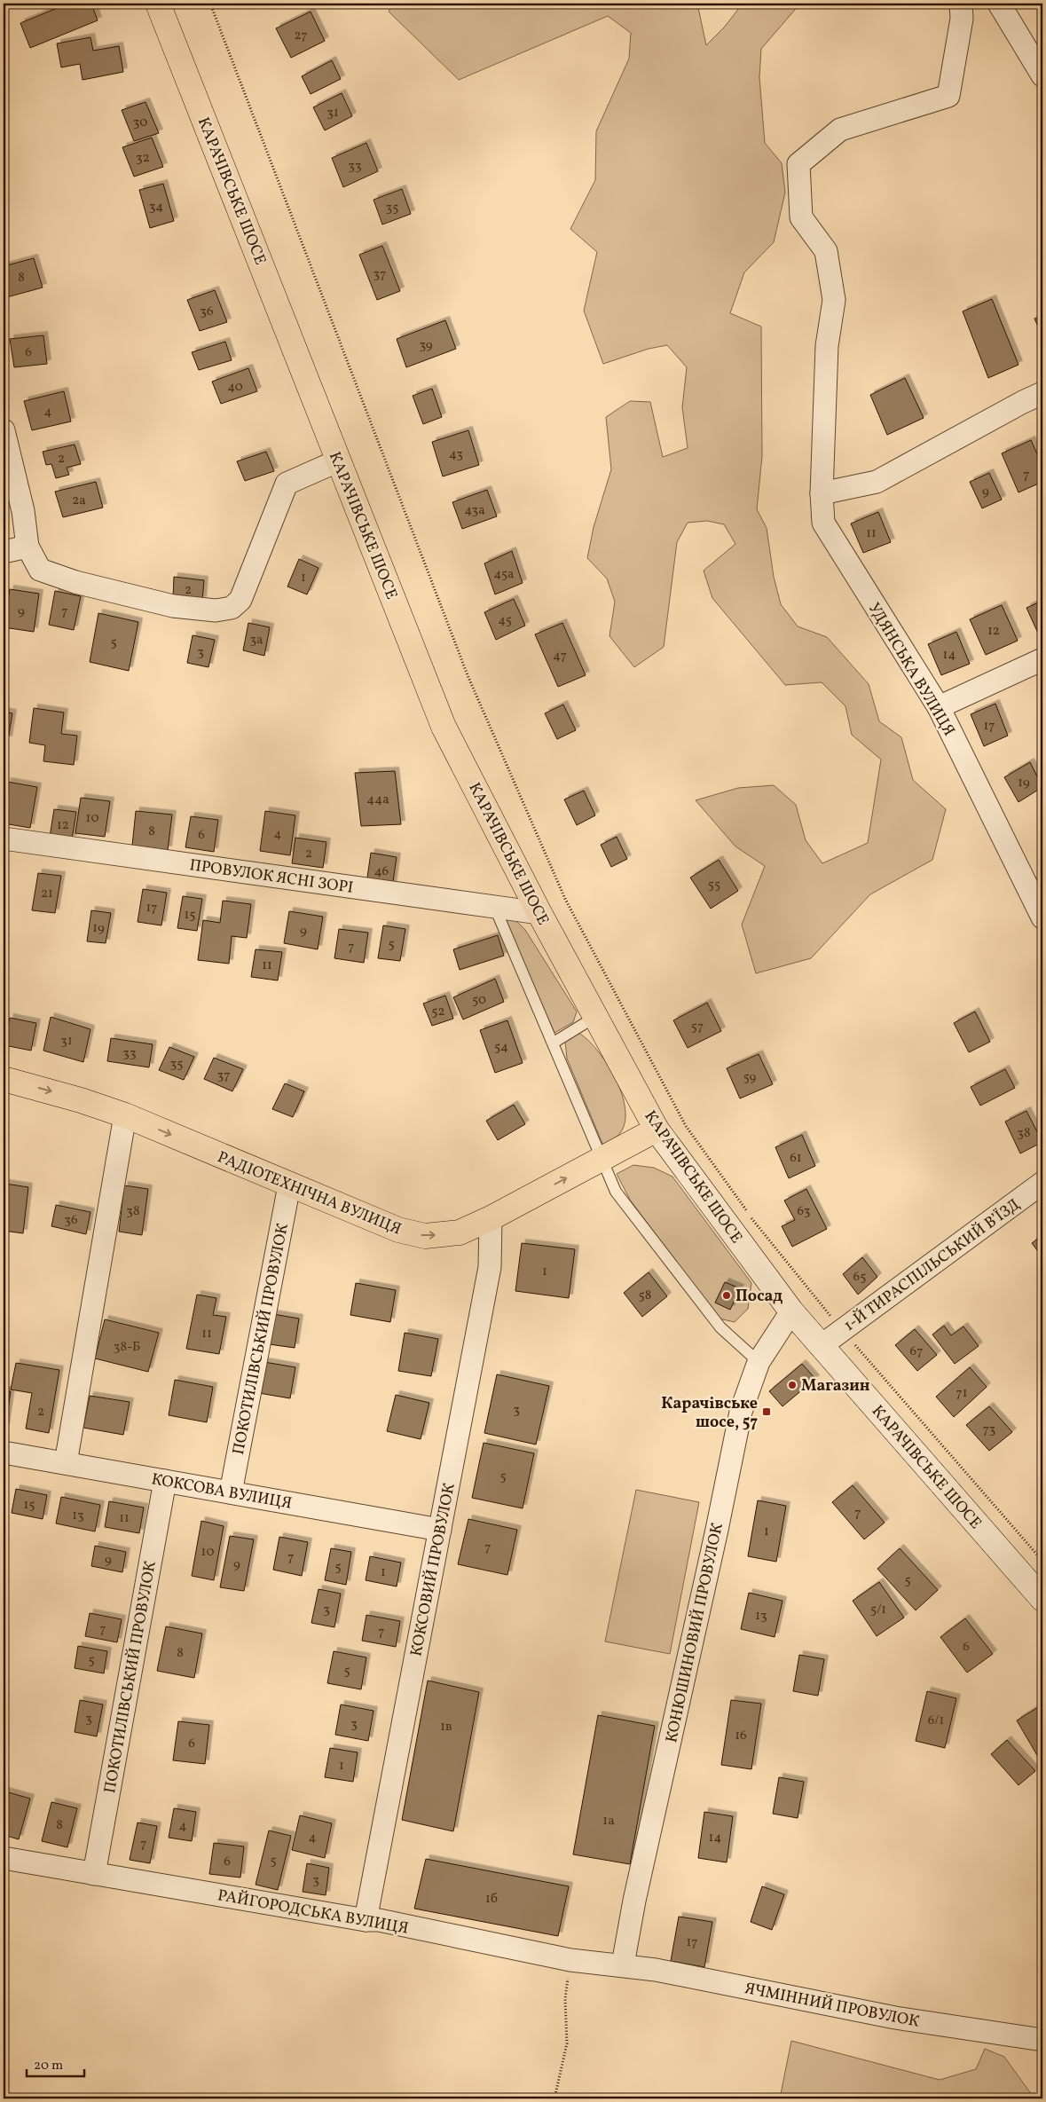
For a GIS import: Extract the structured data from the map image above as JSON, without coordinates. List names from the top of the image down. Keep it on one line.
{"streets":{"main road":["КАРАЧІВСЬКЕ ШОСЕ","РАДІОТЕХНІЧНА ВУЛИЦЯ"],"street":["УДЯНСЬКА ВУЛИЦЯ","ПРОВУЛОК ЯСНІ ЗОРІ","1-Й ТИРАСПІЛЬСЬКИЙ В’ЇЗД","ПОКОТИЛІВСЬКИЙ ПРОВУЛОК","КОКСОВА ВУЛИЦЯ","КОКСОВИЙ ПРОВУЛОК","КОНЮШИНОВИЙ ПРОВУЛОК","РАЙГОРОДСЬКА ВУЛИЦЯ","ЯЧМІННИЙ ПРОВУЛОК"]},"crossings":[["КАРАЧІВСЬКЕ ШОСЕ","ПРОВУЛОК ЯСНІ ЗОРІ"],["КАРАЧІВСЬКЕ ШОСЕ","РАДІОТЕХНІЧНА ВУЛИЦЯ"],["КАРАЧІВСЬКЕ ШОСЕ","1-Й ТИРАСПІЛЬСЬКИЙ В’ЇЗД"],["КАРАЧІВСЬКЕ ШОСЕ","КОНЮШИНОВИЙ ПРОВУЛОК"],["РАДІОТЕХНІЧНА ВУЛИЦЯ","ПОКОТИЛІВСЬКИЙ ПРОВУЛОК"],["РАДІОТЕХНІЧНА ВУЛИЦЯ","КОКСОВИЙ ПРОВУЛОК"],["ПОКОТИЛІВСЬКИЙ ПРОВУЛОК","КОКСОВА ВУЛИЦЯ"],["ПОКОТИЛІВСЬКИЙ ПРОВУЛОК","РАЙГОРОДСЬКА ВУЛИЦЯ"],["КОКСОВА ВУЛИЦЯ","КОКСОВИЙ ПРОВУЛОК"],["КОКСОВИЙ ПРОВУЛОК","РАЙГОРОДСЬКА ВУЛИЦЯ"],["КОНЮШИНОВИЙ ПРОВУЛОК","РАЙГОРОДСЬКА ВУЛИЦЯ"],["КОНЮШИНОВИЙ ПРОВУЛОК","ЯЧМІННИЙ ПРОВУЛОК"],["РАЙГОРОДСЬКА ВУЛИЦЯ","ЯЧМІННИЙ ПРОВУЛОК"]],"one_way":["РАДІОТЕХНІЧНА ВУЛИЦЯ"],"places":{"other":["Посад","Магазин"],"transit":["Карачівське шосе, 57"]},"house_numbers":["27","31","30","32","33","34","35","37","8","36","39","6","40","4","43","2","7","9","2а","43а","11","45а","1","2","9","7","45","12","3а","5","3","14","47","17","19","44а","10","12","8","4","6","2","46","55","21","17","15","19","9","5","7","11","50","52","57","31","54","33","35","37","59","38","61","38","63","36","1","65","58","11","38-Б","67","71","3","2","73","5","15","7","13","11","1","7","10","7","9","9","5","1","5","3","5/1","13","7","7","6","8","5","5","3","6/1","3","1в","16","6","1","1а","8","4","4","14","7","5","6","3","1б","17"],"scale_bar":"20 m"}
